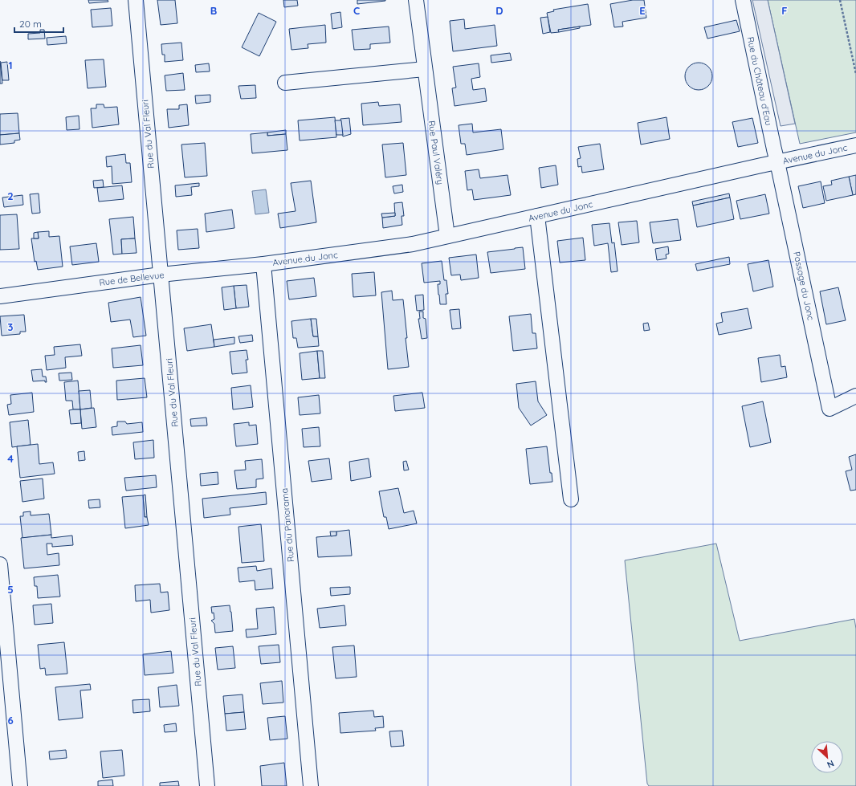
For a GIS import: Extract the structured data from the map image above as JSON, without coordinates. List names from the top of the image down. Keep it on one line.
{"streets":{"street":["Rue du Château d'Eau","Rue du Val Fleuri","Rue Paul Valéry","Avenue du Jonc","Rue de Bellevue","Passage du Jonc","Rue du Panorama"]},"crossings":[["Rue du Château d'Eau","Avenue du Jonc"],["Rue du Château d'Eau","Passage du Jonc"],["Rue du Val Fleuri","Rue de Bellevue"],["Rue Paul Valéry","Avenue du Jonc"],["Avenue du Jonc","Rue de Bellevue"],["Avenue du Jonc","Passage du Jonc"],["Avenue du Jonc","Rue du Panorama"],["Rue de Bellevue","Rue du Panorama"]],"scale_bar":"20 m","north":"bottom right","grid":{"columns":["B","C","D","E","F"],"rows":["1","2","3","4","5","6"]}}
